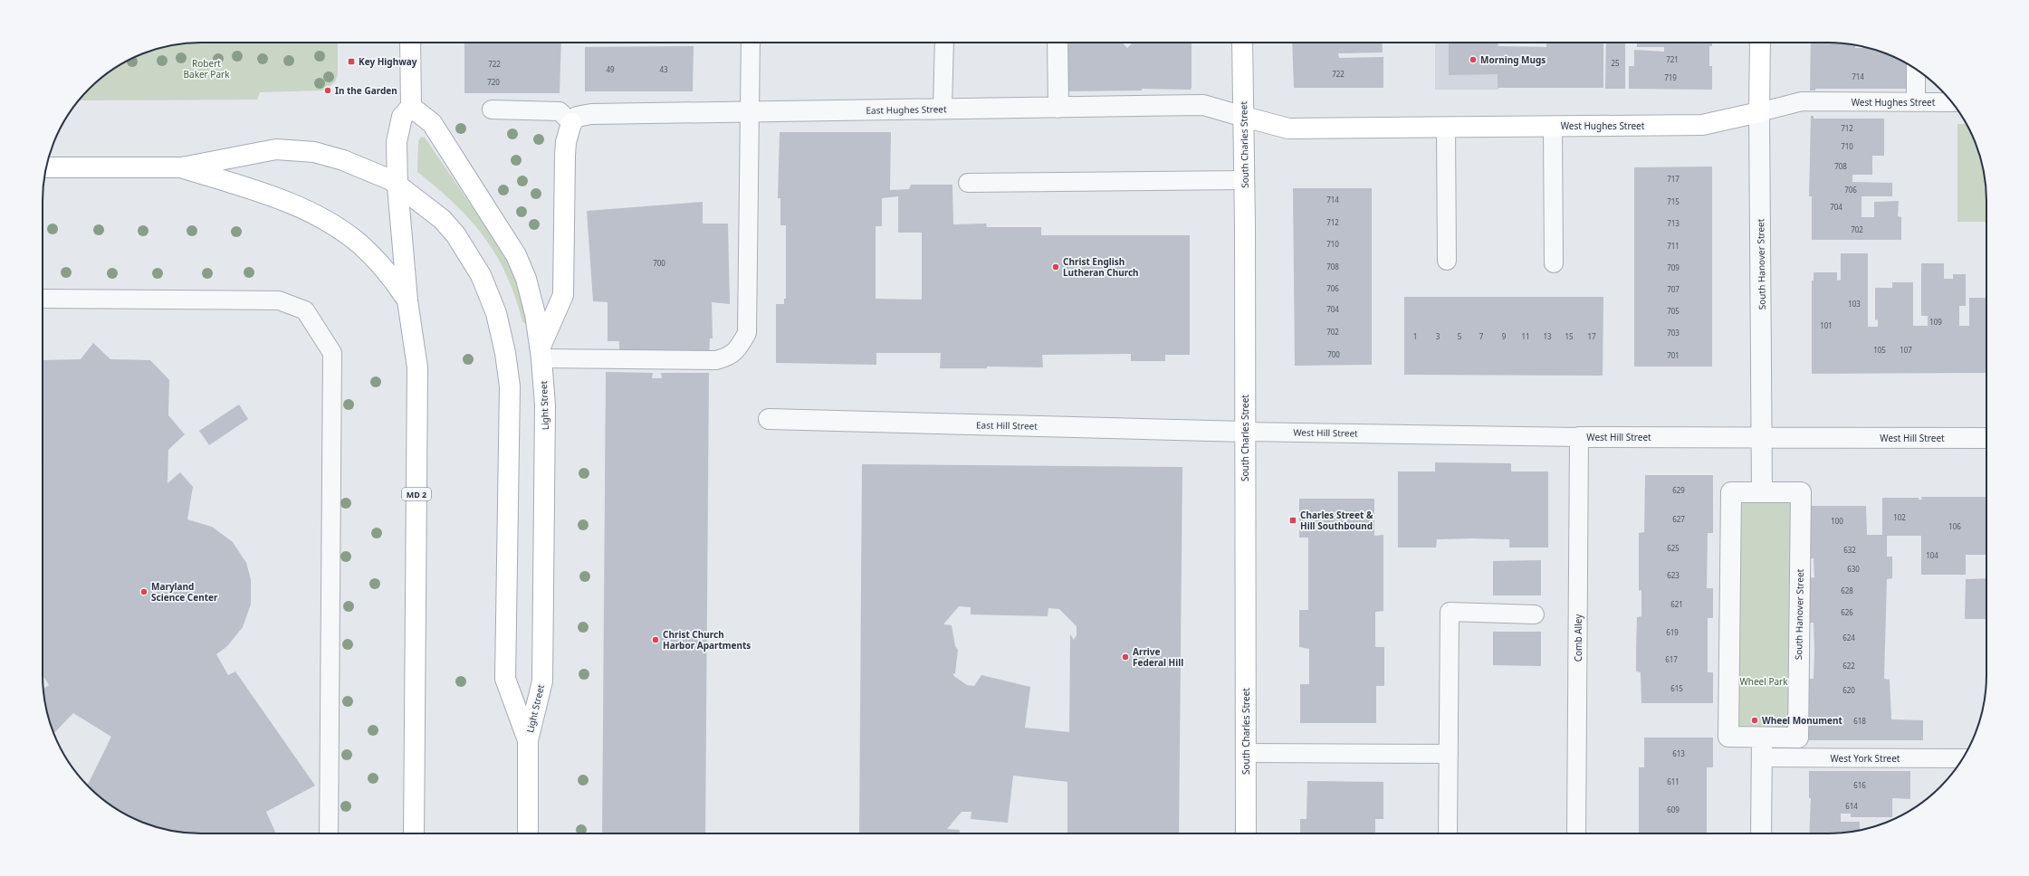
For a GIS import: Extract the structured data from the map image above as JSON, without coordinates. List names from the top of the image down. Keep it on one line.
{"streets":{"main road":["West Hughes Street","South Charles Street","South Hanover Street","Light Street","MD 2"],"street":["East Hughes Street","East Hill Street","West Hill Street"],"lane":["Comb Alley","West York Street"]},"crossings":[["West Hughes Street","East Hughes Street"],["West Hughes Street","South Charles Street"],["West Hughes Street","South Hanover Street"],["East Hughes Street","South Charles Street"],["South Charles Street","East Hill Street"],["South Charles Street","West Hill Street"],["South Hanover Street","West Hill Street"],["Light Street","MD 2"],["East Hill Street","West Hill Street"],["West Hill Street","Comb Alley"]],"parks":["Robert Baker Park","Wheel Park"],"places":{"other":["Morning Mugs","In the Garden","Christ English Lutheran Church","Maryland Science Center","Christ Church Harbor Apartments","Arrive Federal Hill","Wheel Monument"],"transit":["Key Highway","Charles Street & Hill Southbound"]},"house_numbers":["721","25","722","49","43","722","714","719","720","712","710","708","717","706","714","715","704","712","713","702","710","711","700","708","709","706","707","103","704","705","109","101","702","703","1","3","5","7","9","11","13","15","17","105","107","700","701","629","102","627","100","106","625","632","104","630","623","628","621","626","619","624","617","622","615","620","618","613","611","616","614","609"]}
